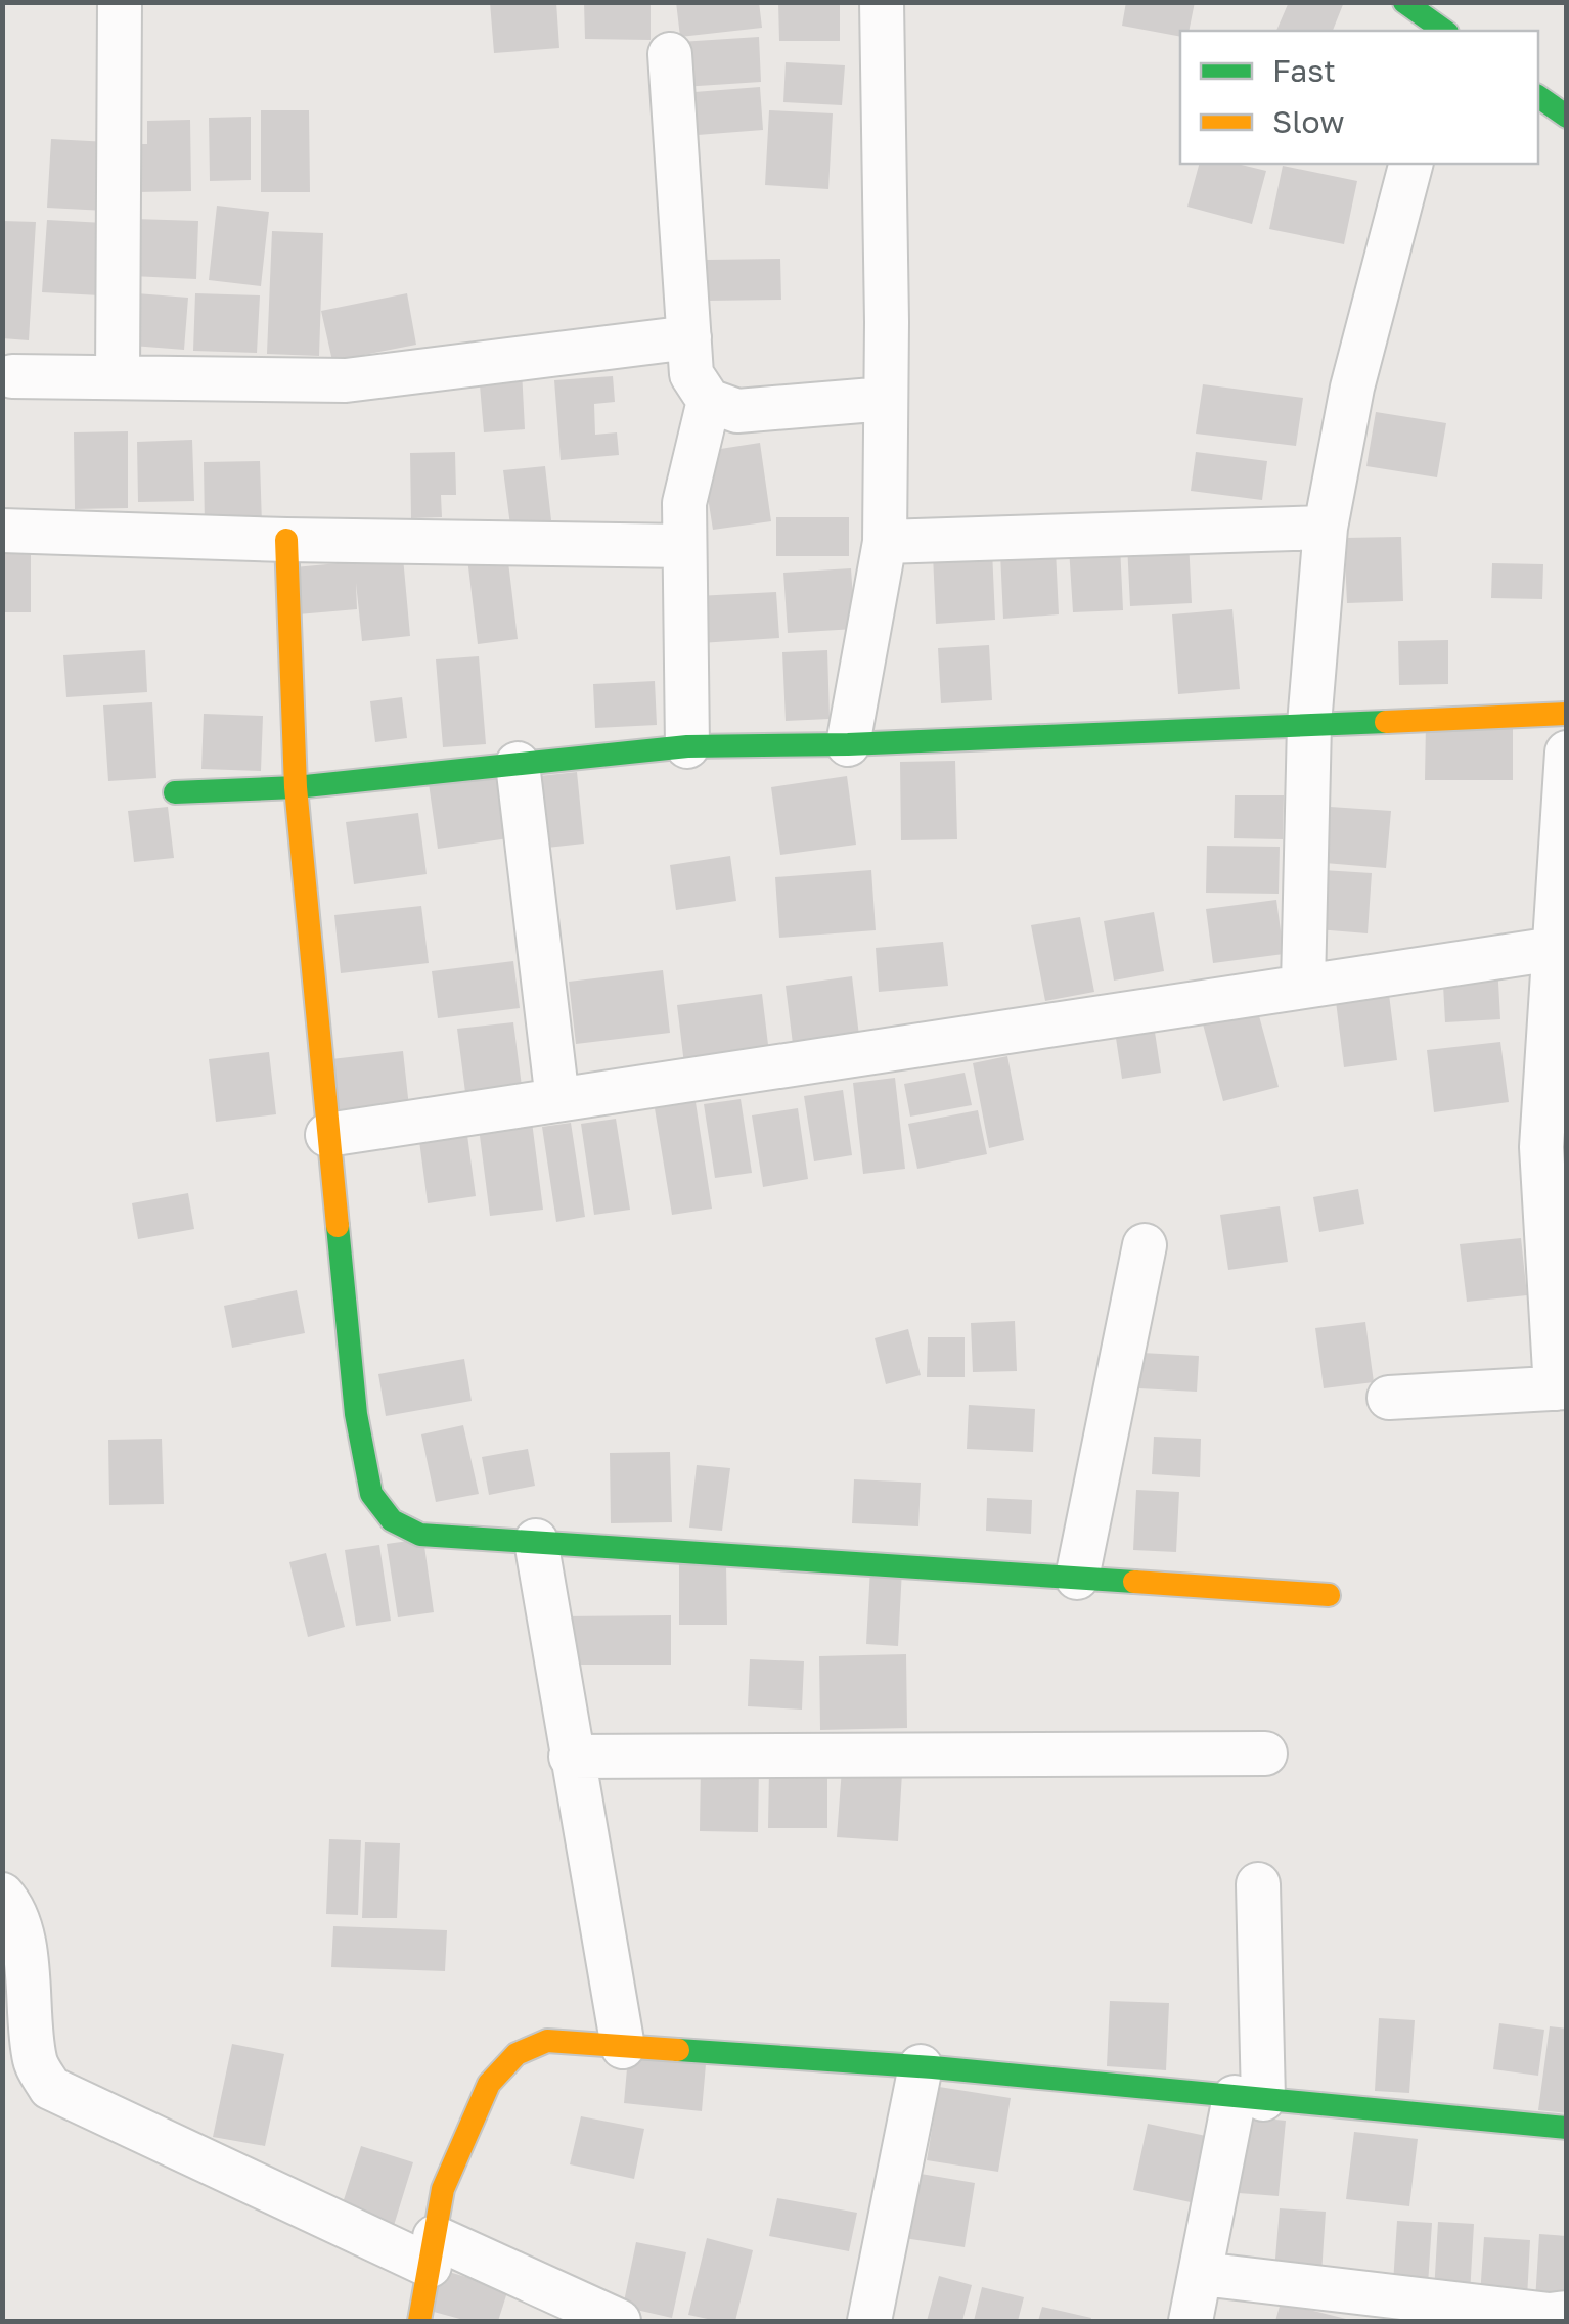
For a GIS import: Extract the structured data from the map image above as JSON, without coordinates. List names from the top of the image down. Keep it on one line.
{"legend":["Fast","Slow"]}
